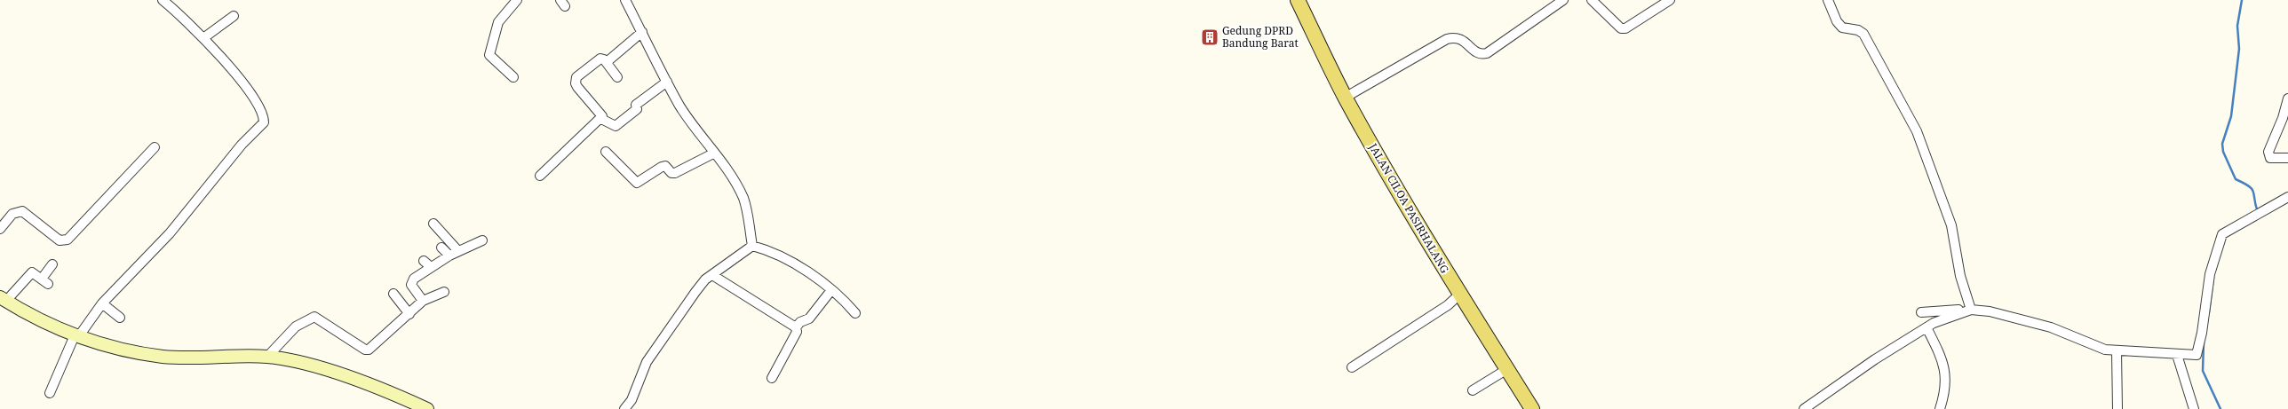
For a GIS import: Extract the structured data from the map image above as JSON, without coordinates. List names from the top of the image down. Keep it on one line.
{"streets":{"main road":["JALAN CILOA PASIRHALANG"]},"places":{"building":["Gedung DPRD Bandung Barat"]}}
